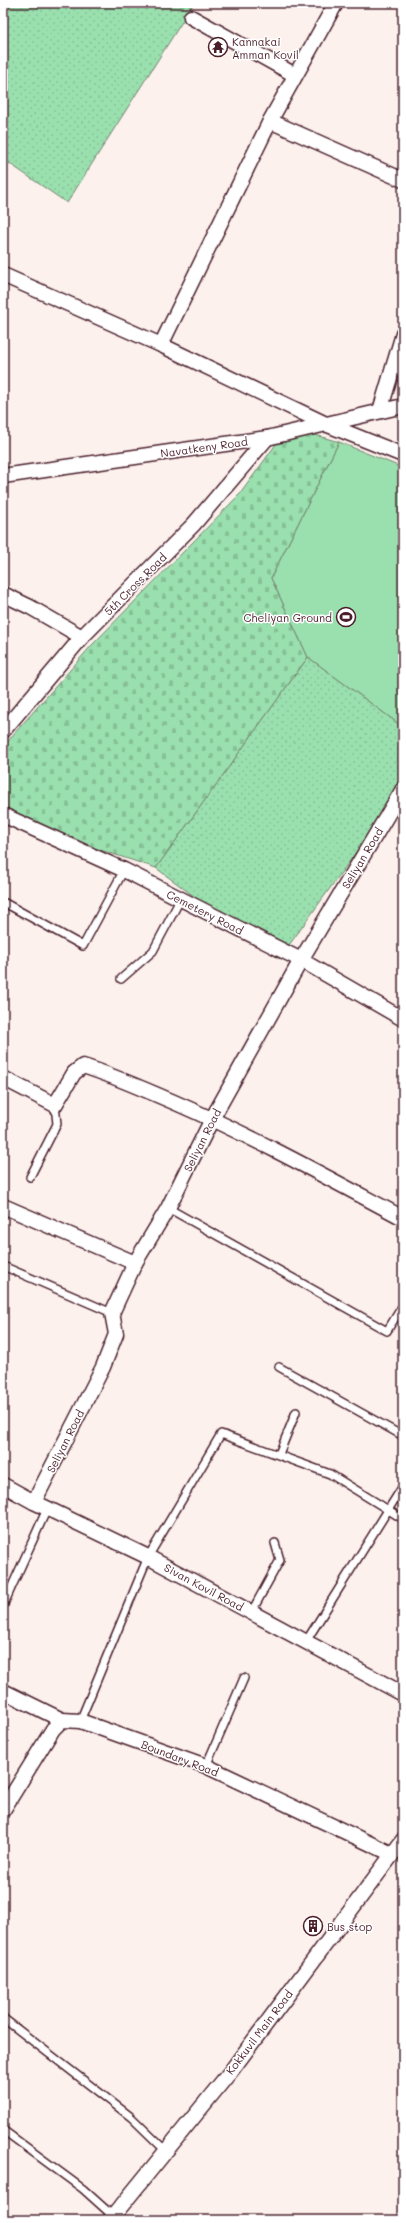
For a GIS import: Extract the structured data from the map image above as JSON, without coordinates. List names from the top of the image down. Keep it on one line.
{"streets":{"street":["Navatkeny Road","5th Cross Road","Seliyan Road","Cemetery Road","Sivan Kovil Road","Boundary Road","Kokkuvil Main Road"]},"crossings":[["Navatkeny Road","5th Cross Road"],["Seliyan Road","Cemetery Road"],["Seliyan Road","Sivan Kovil Road"],["Boundary Road","Kokkuvil Main Road"]],"places":{"temple":["Kannakai Amman Kovil"],"sports":["Cheliyan Ground"],"building":["Bus stop"]}}
